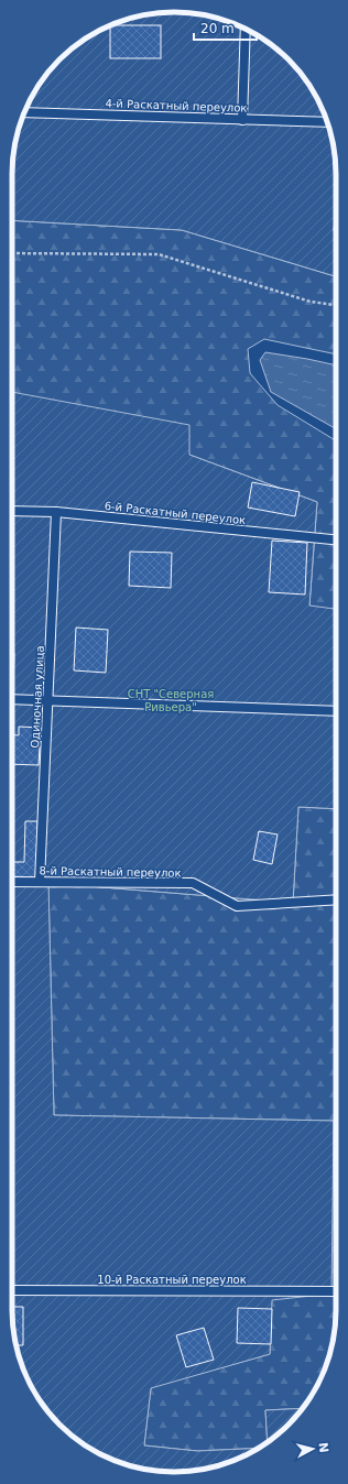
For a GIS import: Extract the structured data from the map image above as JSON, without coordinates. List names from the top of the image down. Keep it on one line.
{"streets":{"lane":["4-й Раскатный переулок","6-й Раскатный переулок","Одиночная улица","8-й Раскатный переулок","10-й Раскатный переулок"]},"crossings":[["6-й Раскатный переулок","Одиночная улица"],["Одиночная улица","8-й Раскатный переулок"]],"parks":["СНТ \"Северная Ривьера\""],"scale_bar":"20 m","north":"right"}
